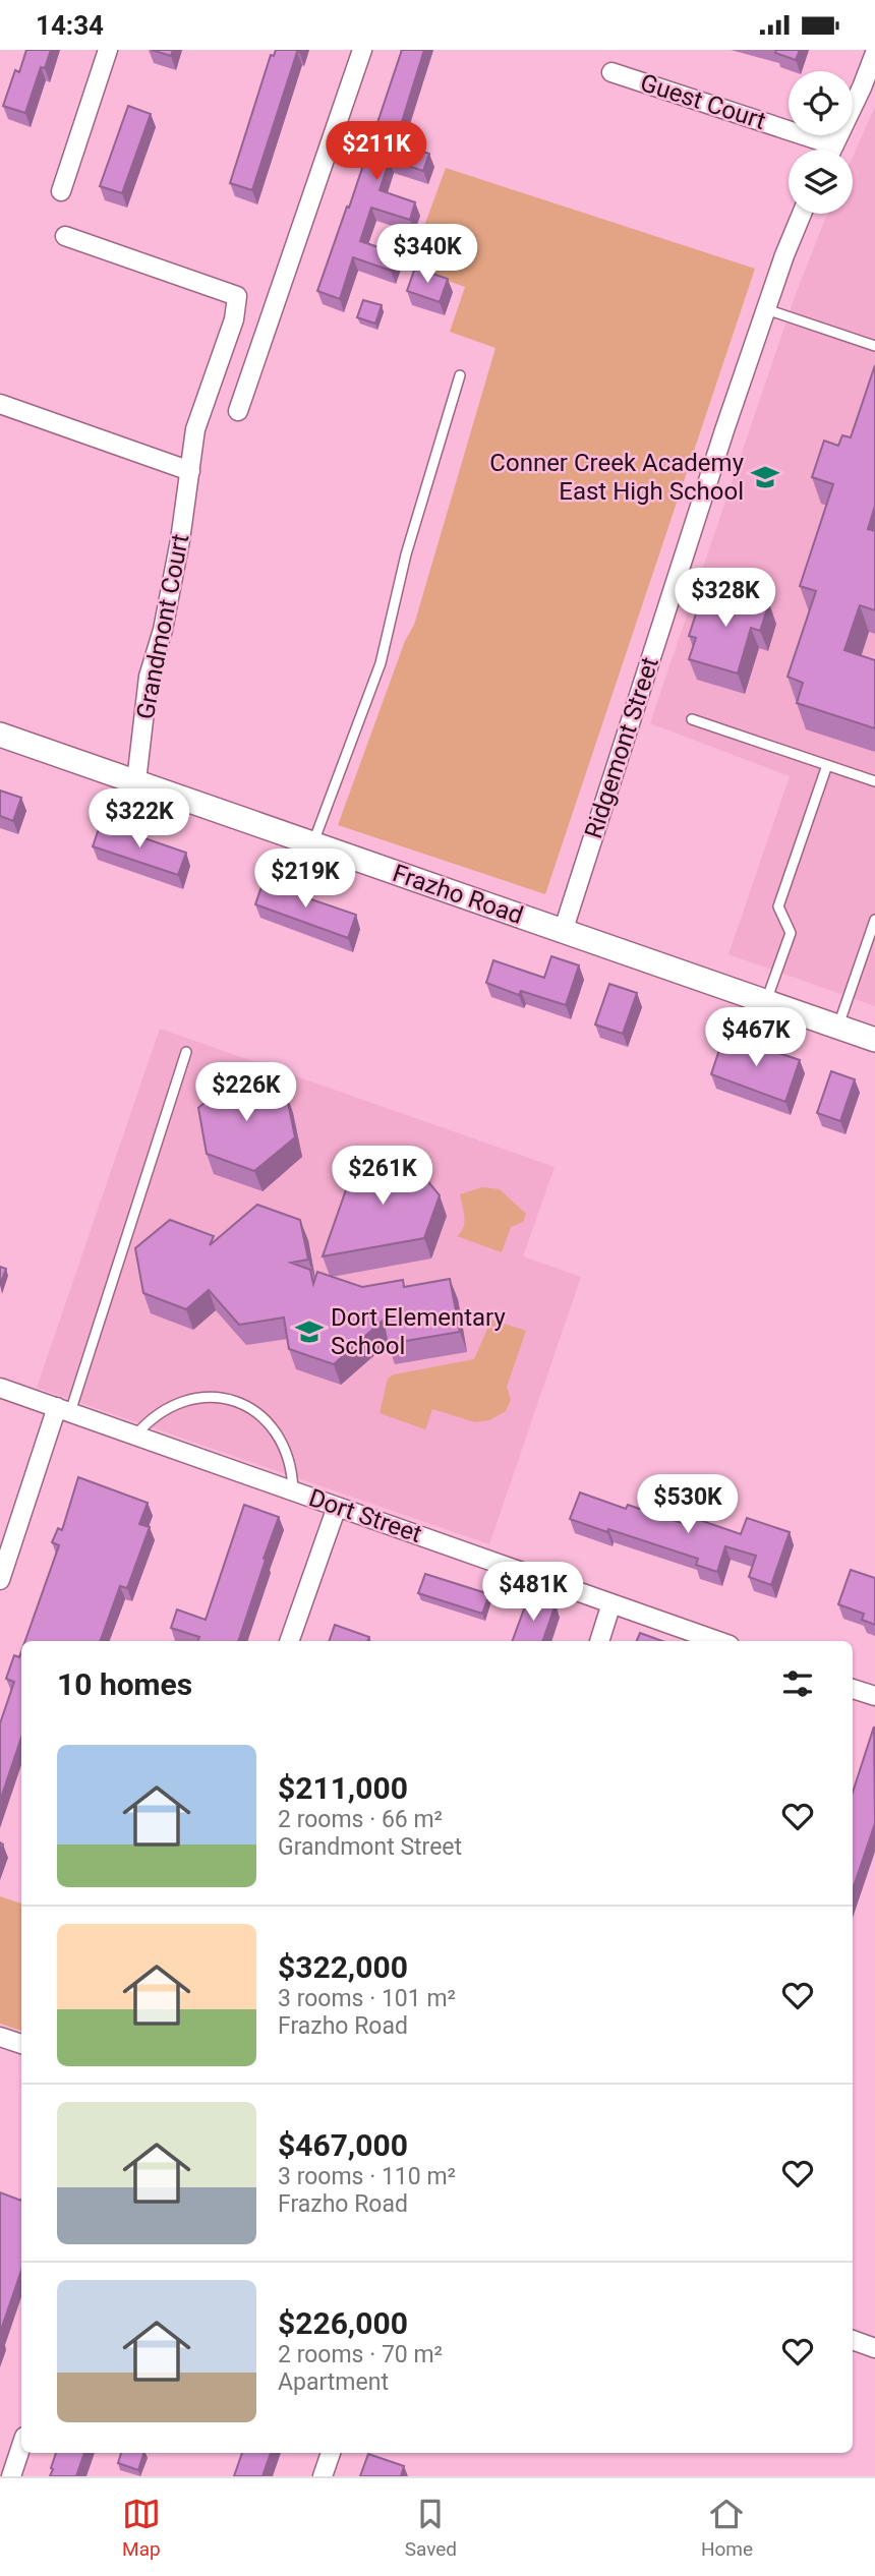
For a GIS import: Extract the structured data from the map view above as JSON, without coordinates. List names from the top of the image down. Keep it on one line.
{"streets":{"street":["Guest Court","Grandmont Court","Ridgemont Street","Frazho Road","Dort Street"]},"crossings":[["Grandmont Court","Frazho Road"],["Ridgemont Street","Frazho Road"]],"places":{"school or university":["Conner Creek Academy East High School","Dort Elementary School"]},"page":{"status":"14:34","price":["$211K","$340K","$328K","$322K","$219K","$467K","$226K","$261K","$530K","$481K"],"heading":"10 homes","list":[{"name":"$211,000","note":"2 rooms · 66 m² · Grandmont Street"},{"name":"$322,000","note":"3 rooms · 101 m² · Frazho Road"},{"name":"$467,000","note":"3 rooms · 110 m² · Frazho Road"},{"name":"$226,000","note":"2 rooms · 70 m² · Apartment"}],"tabs":["Map","Saved","Home"]}}
